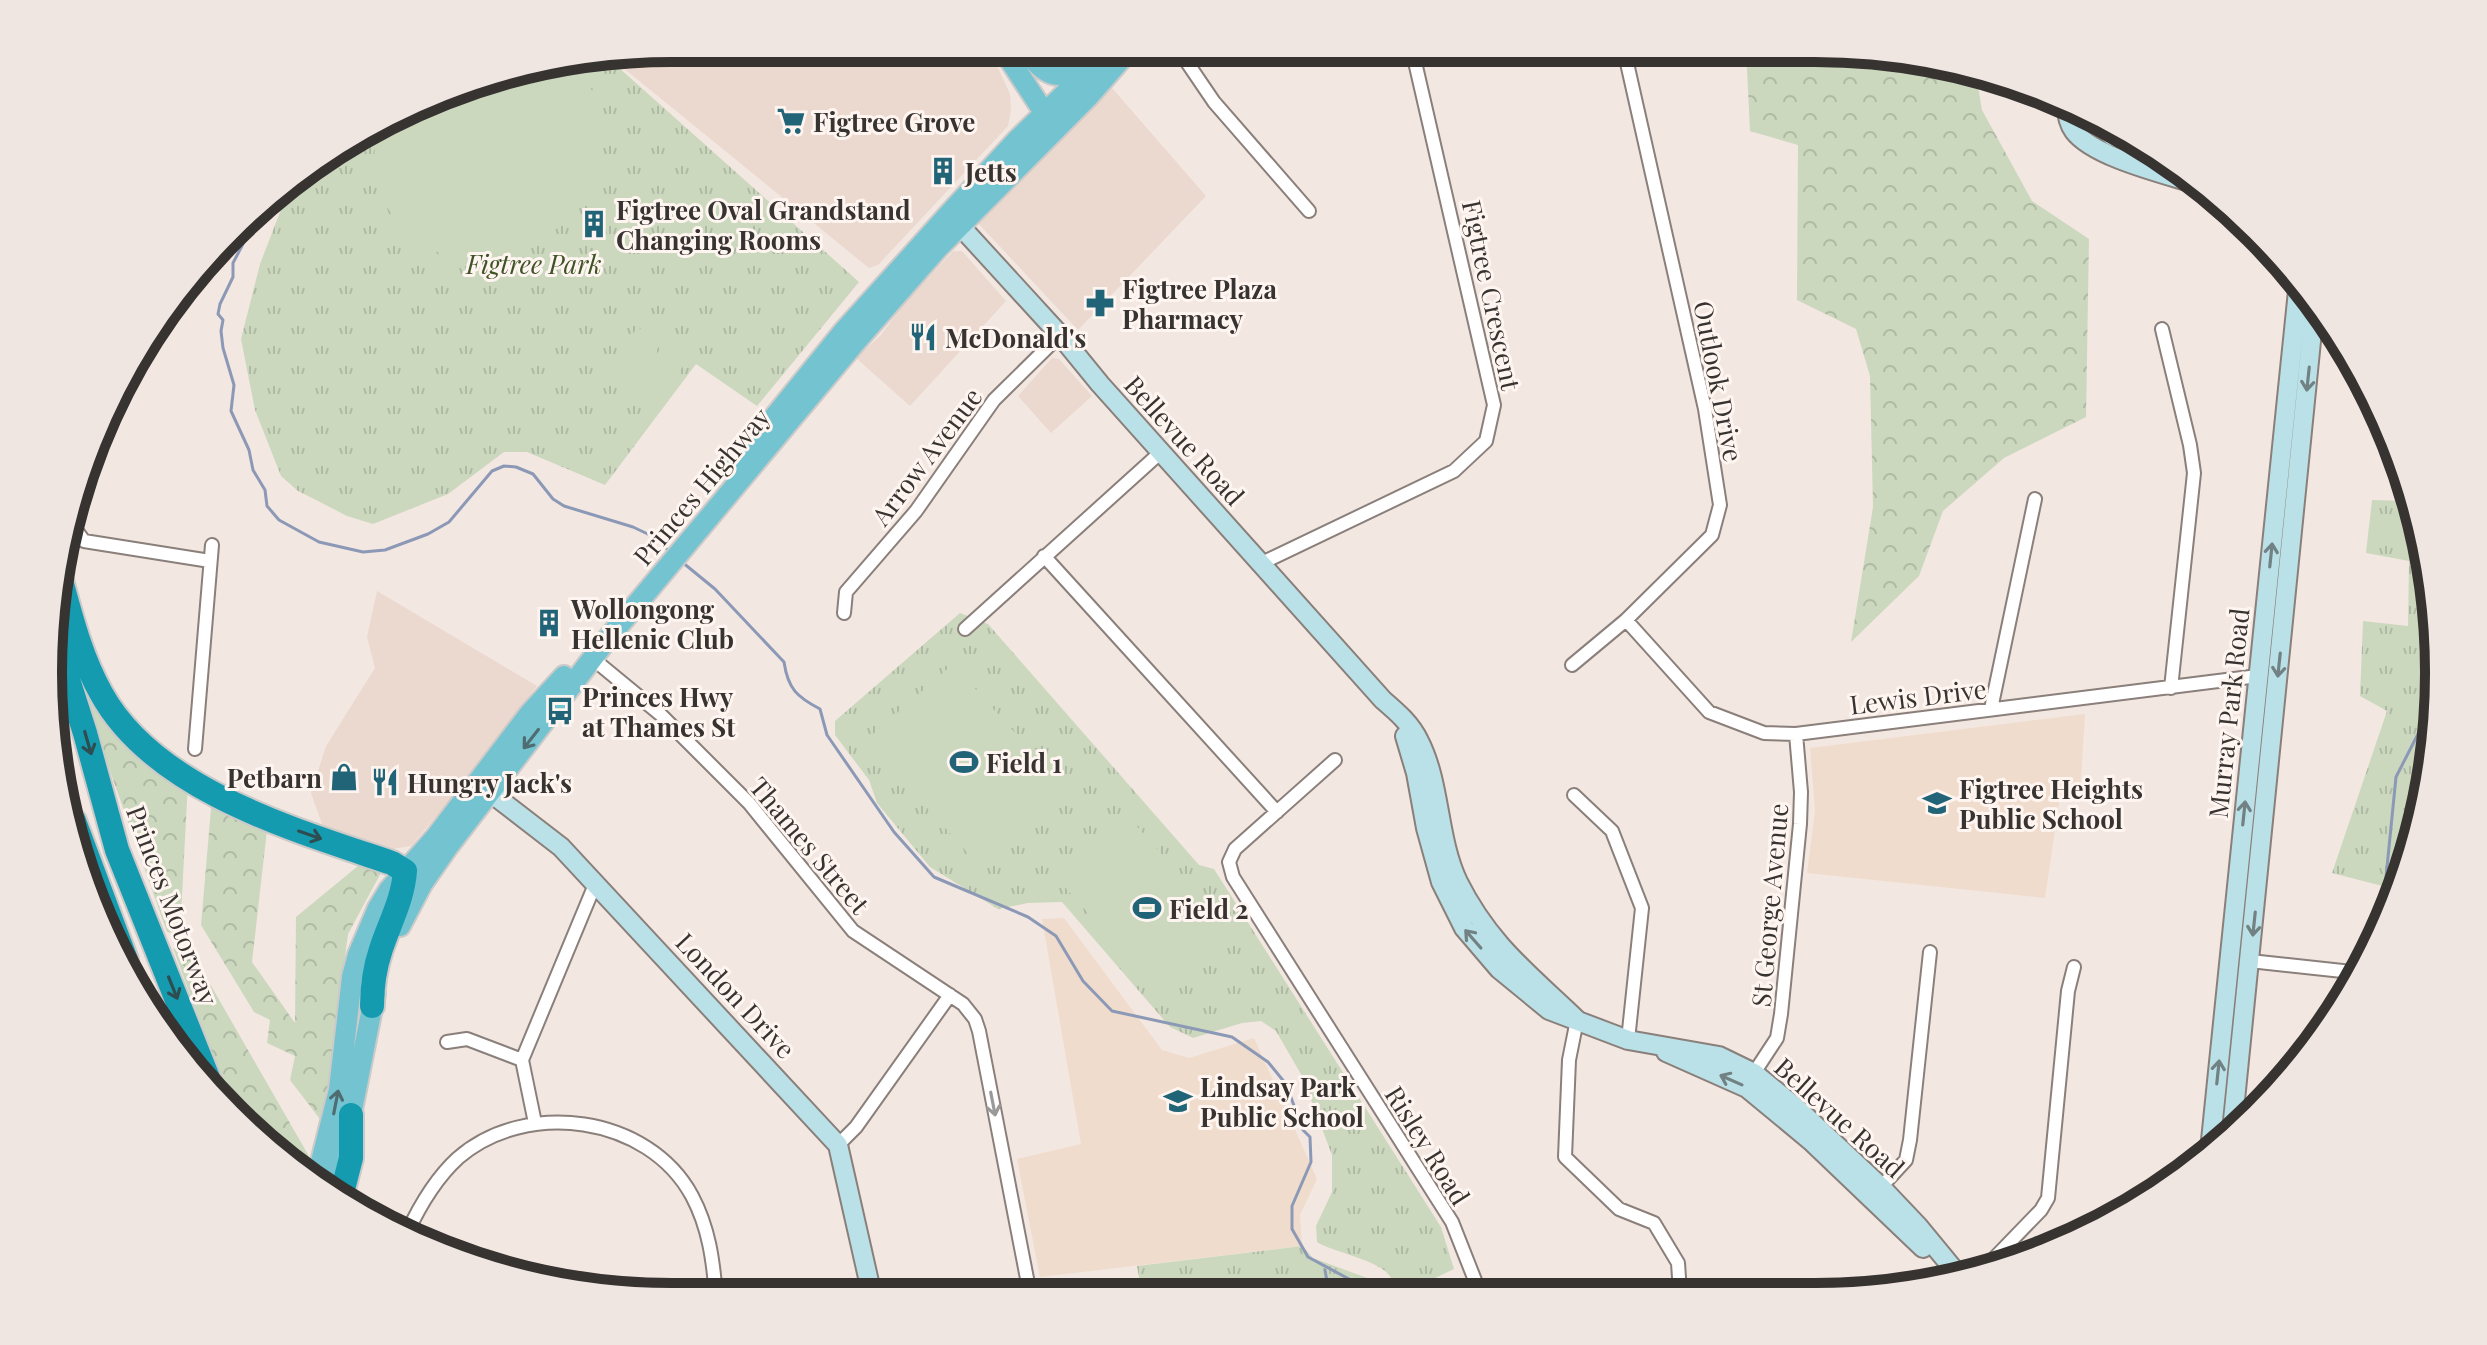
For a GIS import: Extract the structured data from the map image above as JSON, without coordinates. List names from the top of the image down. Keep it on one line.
{"streets":{"highway":["Princes Motorway"],"main road":["Princes Highway"],"street":["Figtree Crescent","Outlook Drive","Bellevue Road","Arrow Avenue","Lewis Drive","Murray Park Road","Thames Street","St George Avenue","London Drive","Risley Road"]},"crossings":[["Figtree Crescent","Bellevue Road"],["Outlook Drive","Lewis Drive"],["Bellevue Road","Arrow Avenue"],["Bellevue Road","Princes Highway"],["Bellevue Road","St George Avenue"],["Princes Highway","Thames Street"],["Princes Highway","London Drive"],["Lewis Drive","Murray Park Road"],["Lewis Drive","St George Avenue"]],"one_way":["Thames Street","Princes Motorway"],"parks":["Figtree Park"],"places":{"supermarket":["Figtree Grove"],"building":["Jetts","Figtree Oval Grandstand Changing Rooms","Wollongong Hellenic Club"],"pharmacy":["Figtree Plaza Pharmacy"],"restaurant":["McDonald's","Hungry Jack's"],"bus stop":["Princes Hwy at Thames St"],"sports":["Field 1","Field 2"],"shop":["Petbarn"],"school or university":["Figtree Heights Public School","Lindsay Park Public School"]}}
